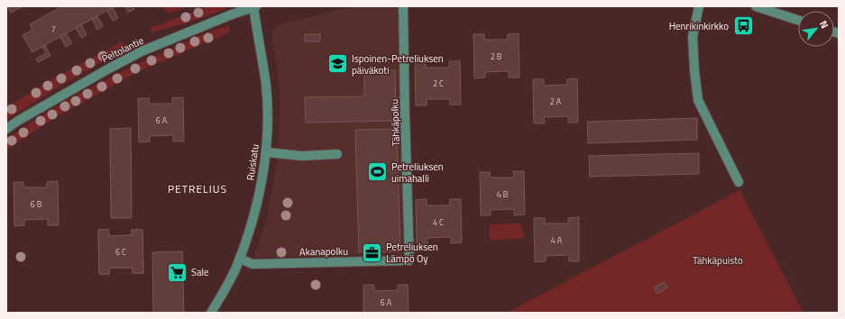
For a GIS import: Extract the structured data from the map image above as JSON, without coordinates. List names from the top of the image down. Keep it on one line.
{"streets":{"street":["Peltolantie","Tähkäpolku","Ruiskatu","Akanapolku"]},"crossings":[["Peltolantie","Ruiskatu"],["Tähkäpolku","Akanapolku"],["Ruiskatu","Akanapolku"]],"districts":["PETRELIUS"],"parks":["Tähkäpuisto"],"places":{"bus stop":["Henrikinkirkko"],"school or university":["Ispoinen-Petreliuksen päiväkoti"],"sports":["Petreliuksen uimahalli"],"office":["Petreliuksen Lämpö Oy"],"supermarket":["Sale"]},"house_numbers":["7","2 B","2 C","2 A","6 A","4 B","6 B","4 C","4 A","6 C","6 A"],"north":"top right"}
